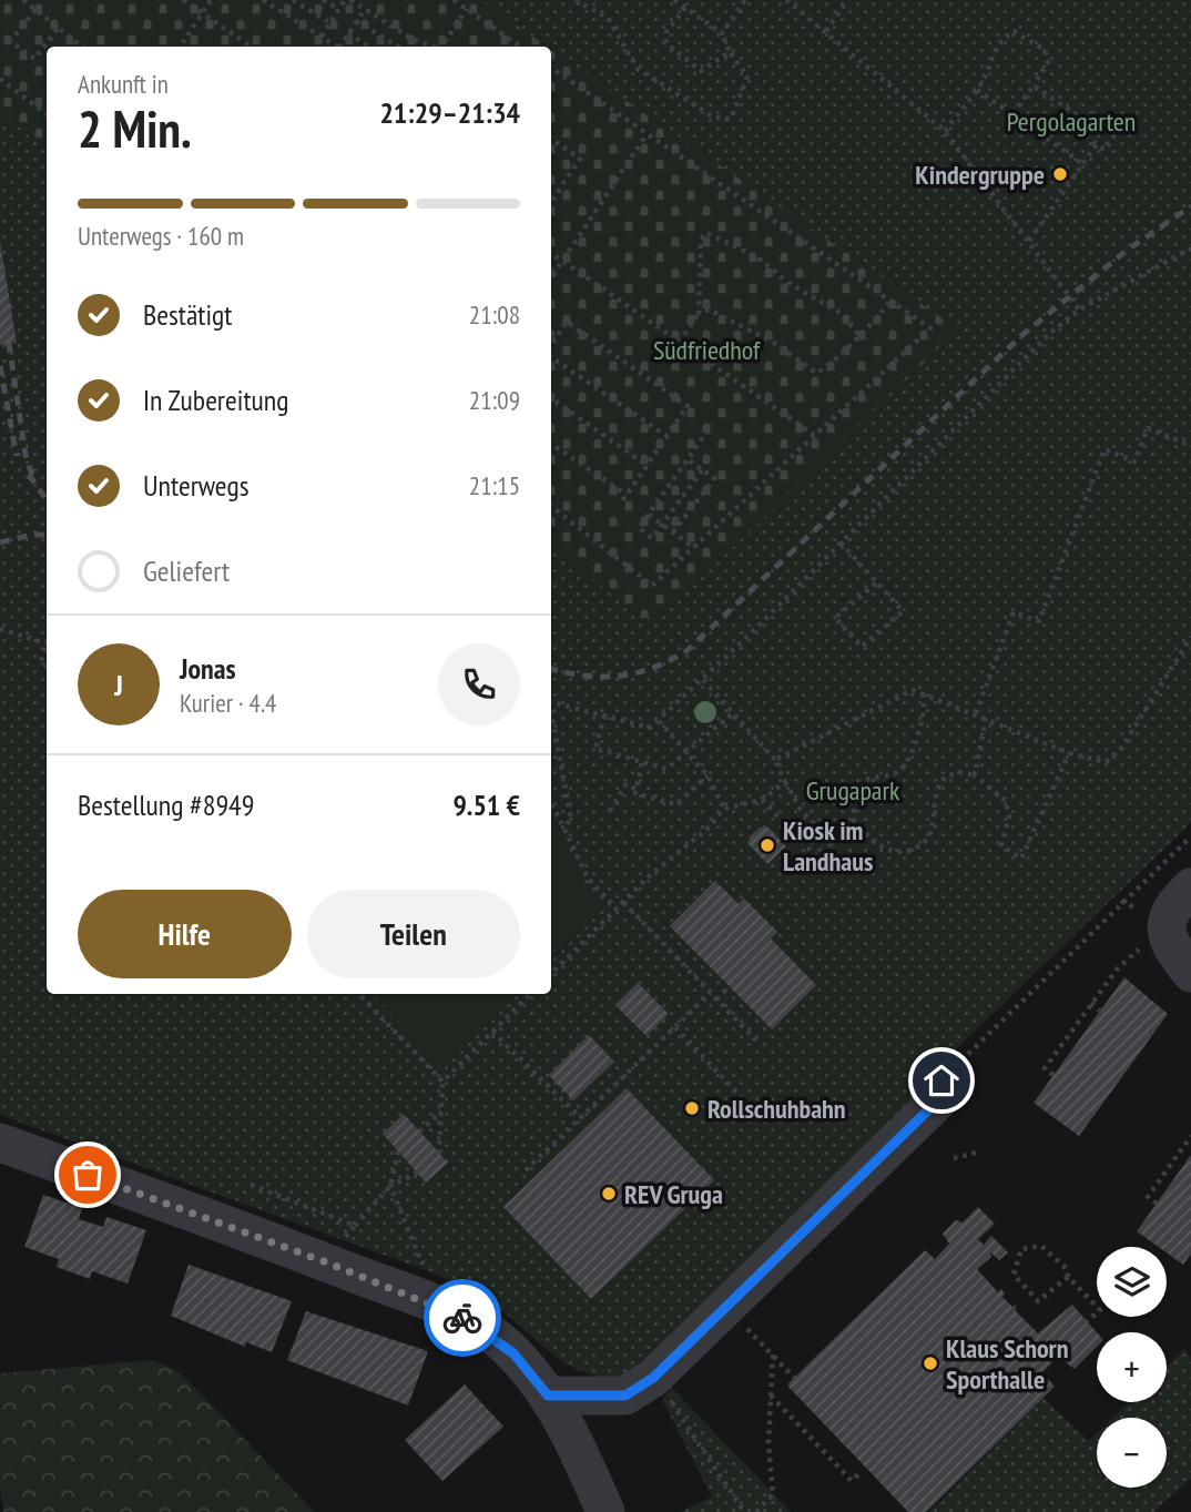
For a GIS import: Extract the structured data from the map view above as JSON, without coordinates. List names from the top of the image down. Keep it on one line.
{"parks":["Pergolagarten","Südfriedhof","Grugapark"],"places":["Kindergruppe","Kiosk im Landhaus","Rollschuhbahn","REV Gruga","Klaus Schorn Sporthalle"],"page":{"heading":["2 Min.","Ankunft in","21:29–21:34"],"panel":["Jonas","Kurier · 4.4","Bestellung #8949","9.51 €"],"bar":"Unterwegs · 160 m","list":[["Bestätigt","21:08"],["In Zubereitung","21:09"],["Unterwegs","21:15"],"Geliefert"],"round":"J","buttons":["Hilfe","Teilen"],"map_buttons":["+","−"]}}
